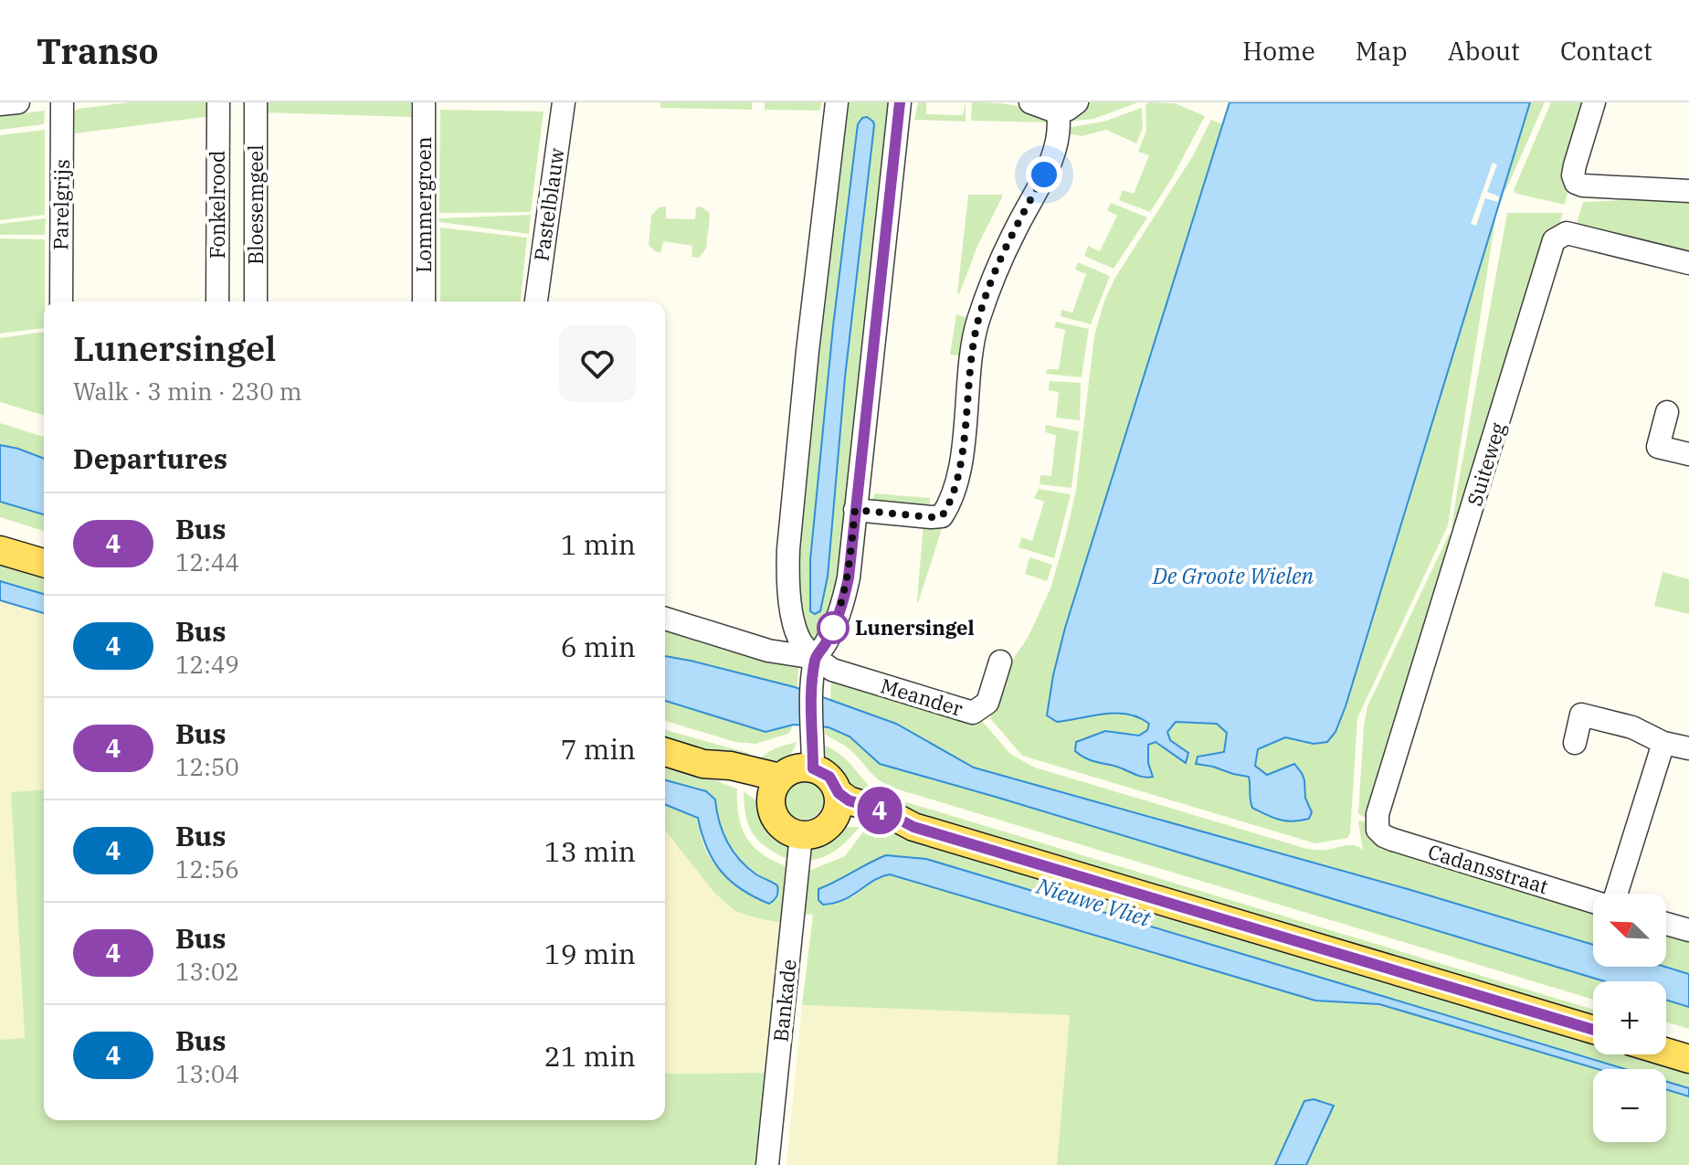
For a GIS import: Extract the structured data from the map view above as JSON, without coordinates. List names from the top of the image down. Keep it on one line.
{"streets":{"street":["Parelgrijs","Fonkelrood","Bloesemgeel","Lommergroen","Pastelblauw","Suiteweg","Meander","Cadansstraat","Bankade"]},"crossings":[["Suiteweg","Cadansstraat"]],"water":["De Groote Wielen","Nieuwe Vliet"],"places":["Lunersingel"],"lines":["bus line 4"],"north":"top left","page":{"header":"Transo","nav":["Home","Map","About","Contact"],"on_map":"4","heading":[["Lunersingel","Walk · 3 min · 230 m"],"Departures"],"list":[{"mark":"4","name":"Bus","note":"12:44","value":"1 min"},{"mark":"4","name":"Bus","note":"12:49","value":"6 min"},{"mark":"4","name":"Bus","note":"12:50","value":"7 min"},{"mark":"4","name":"Bus","note":"12:56","value":"13 min"},{"mark":"4","name":"Bus","note":"13:02","value":"19 min"},{"mark":"4","name":"Bus","note":"13:04","value":"21 min"}],"map_buttons":["+","−"]}}
